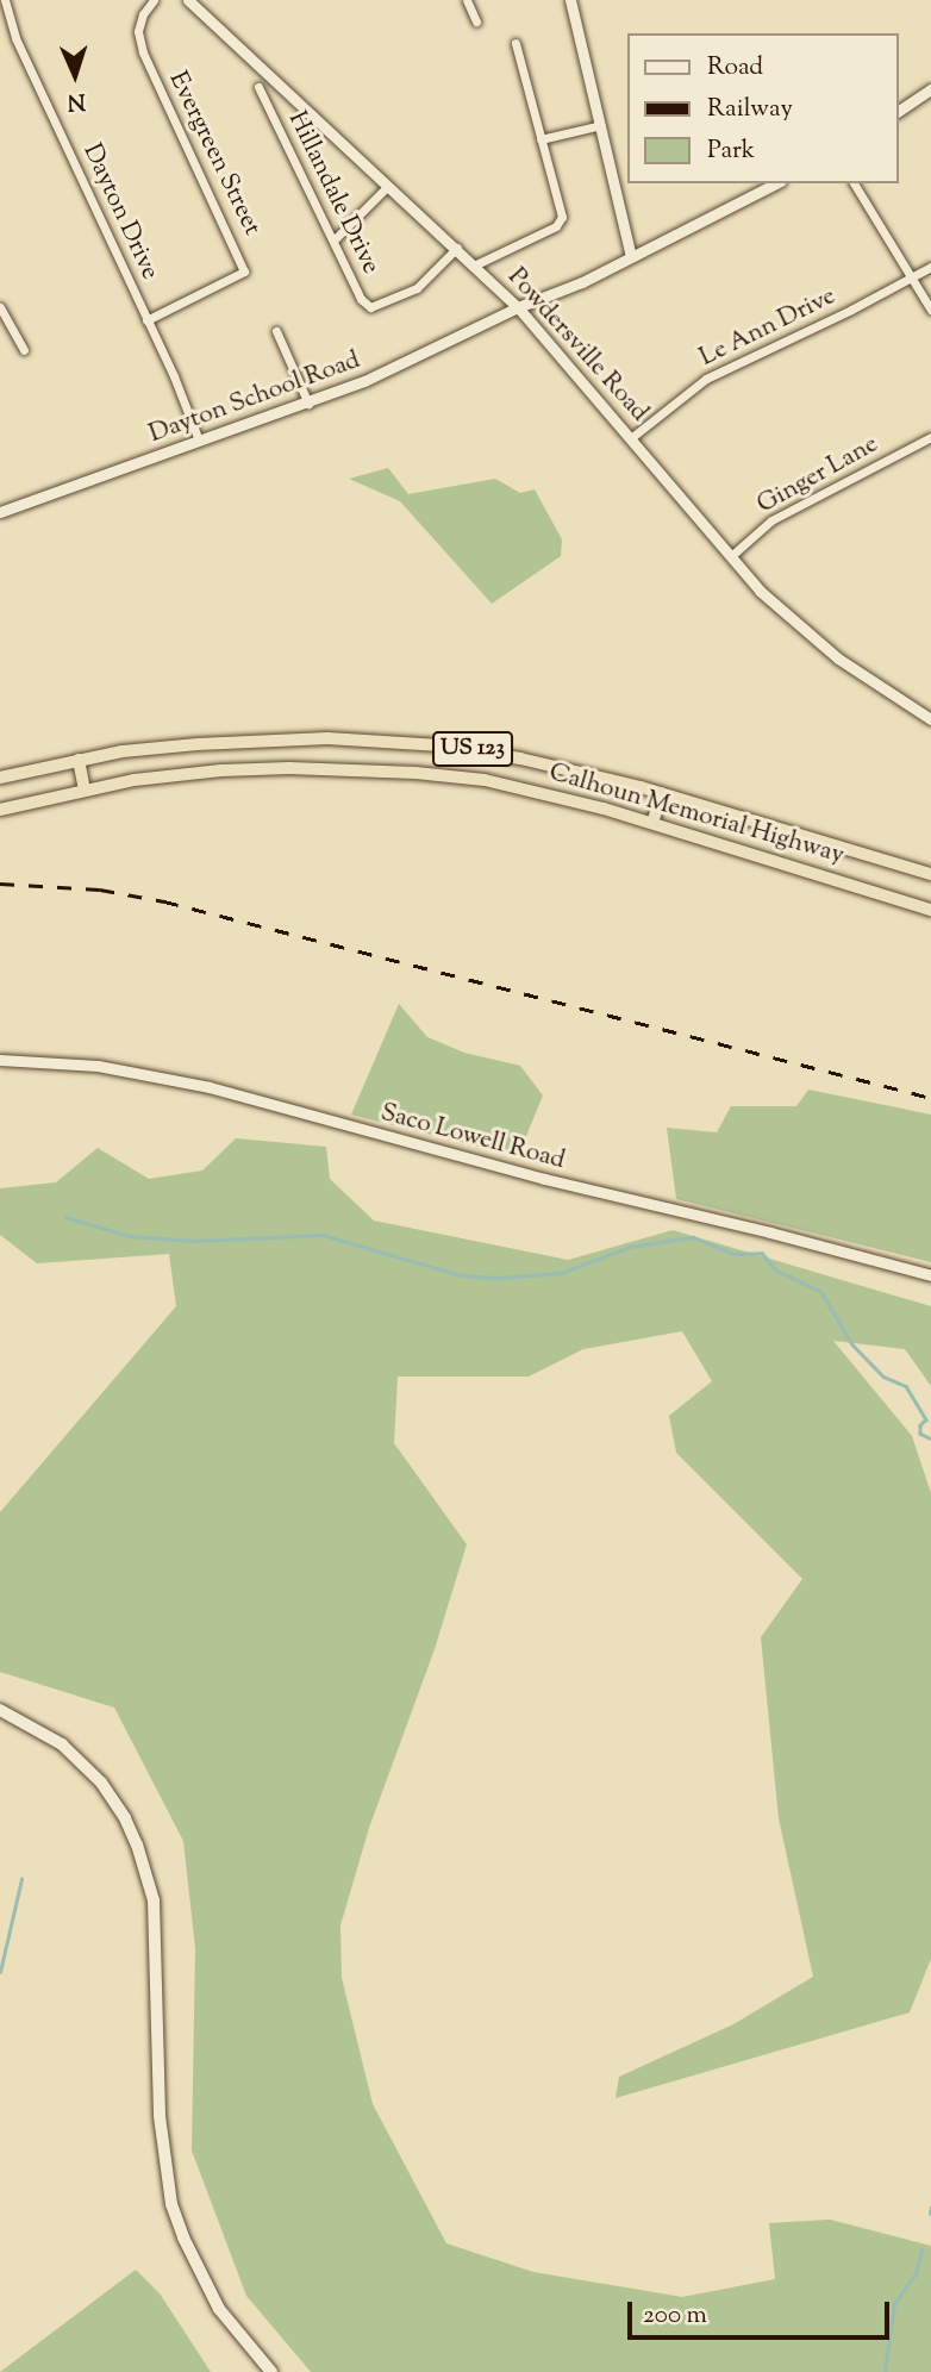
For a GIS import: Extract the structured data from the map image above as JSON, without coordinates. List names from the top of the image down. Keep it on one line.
{"streets":{"highway":["US 123","Calhoun Memorial Highway"],"street":["Evergreen Street","Hillandale Drive","Dayton Drive","Le Ann Drive","Powdersville Road","Dayton School Road","Ginger Lane","Saco Lowell Road"]},"crossings":[["Evergreen Street","Dayton Drive"],["Hillandale Drive","Powdersville Road"],["Dayton Drive","Dayton School Road"],["Le Ann Drive","Powdersville Road"],["Powdersville Road","Dayton School Road"],["Powdersville Road","Ginger Lane"]],"legend":["Road","Railway","Park"],"scale_bar":"200 m","north":"bottom"}
